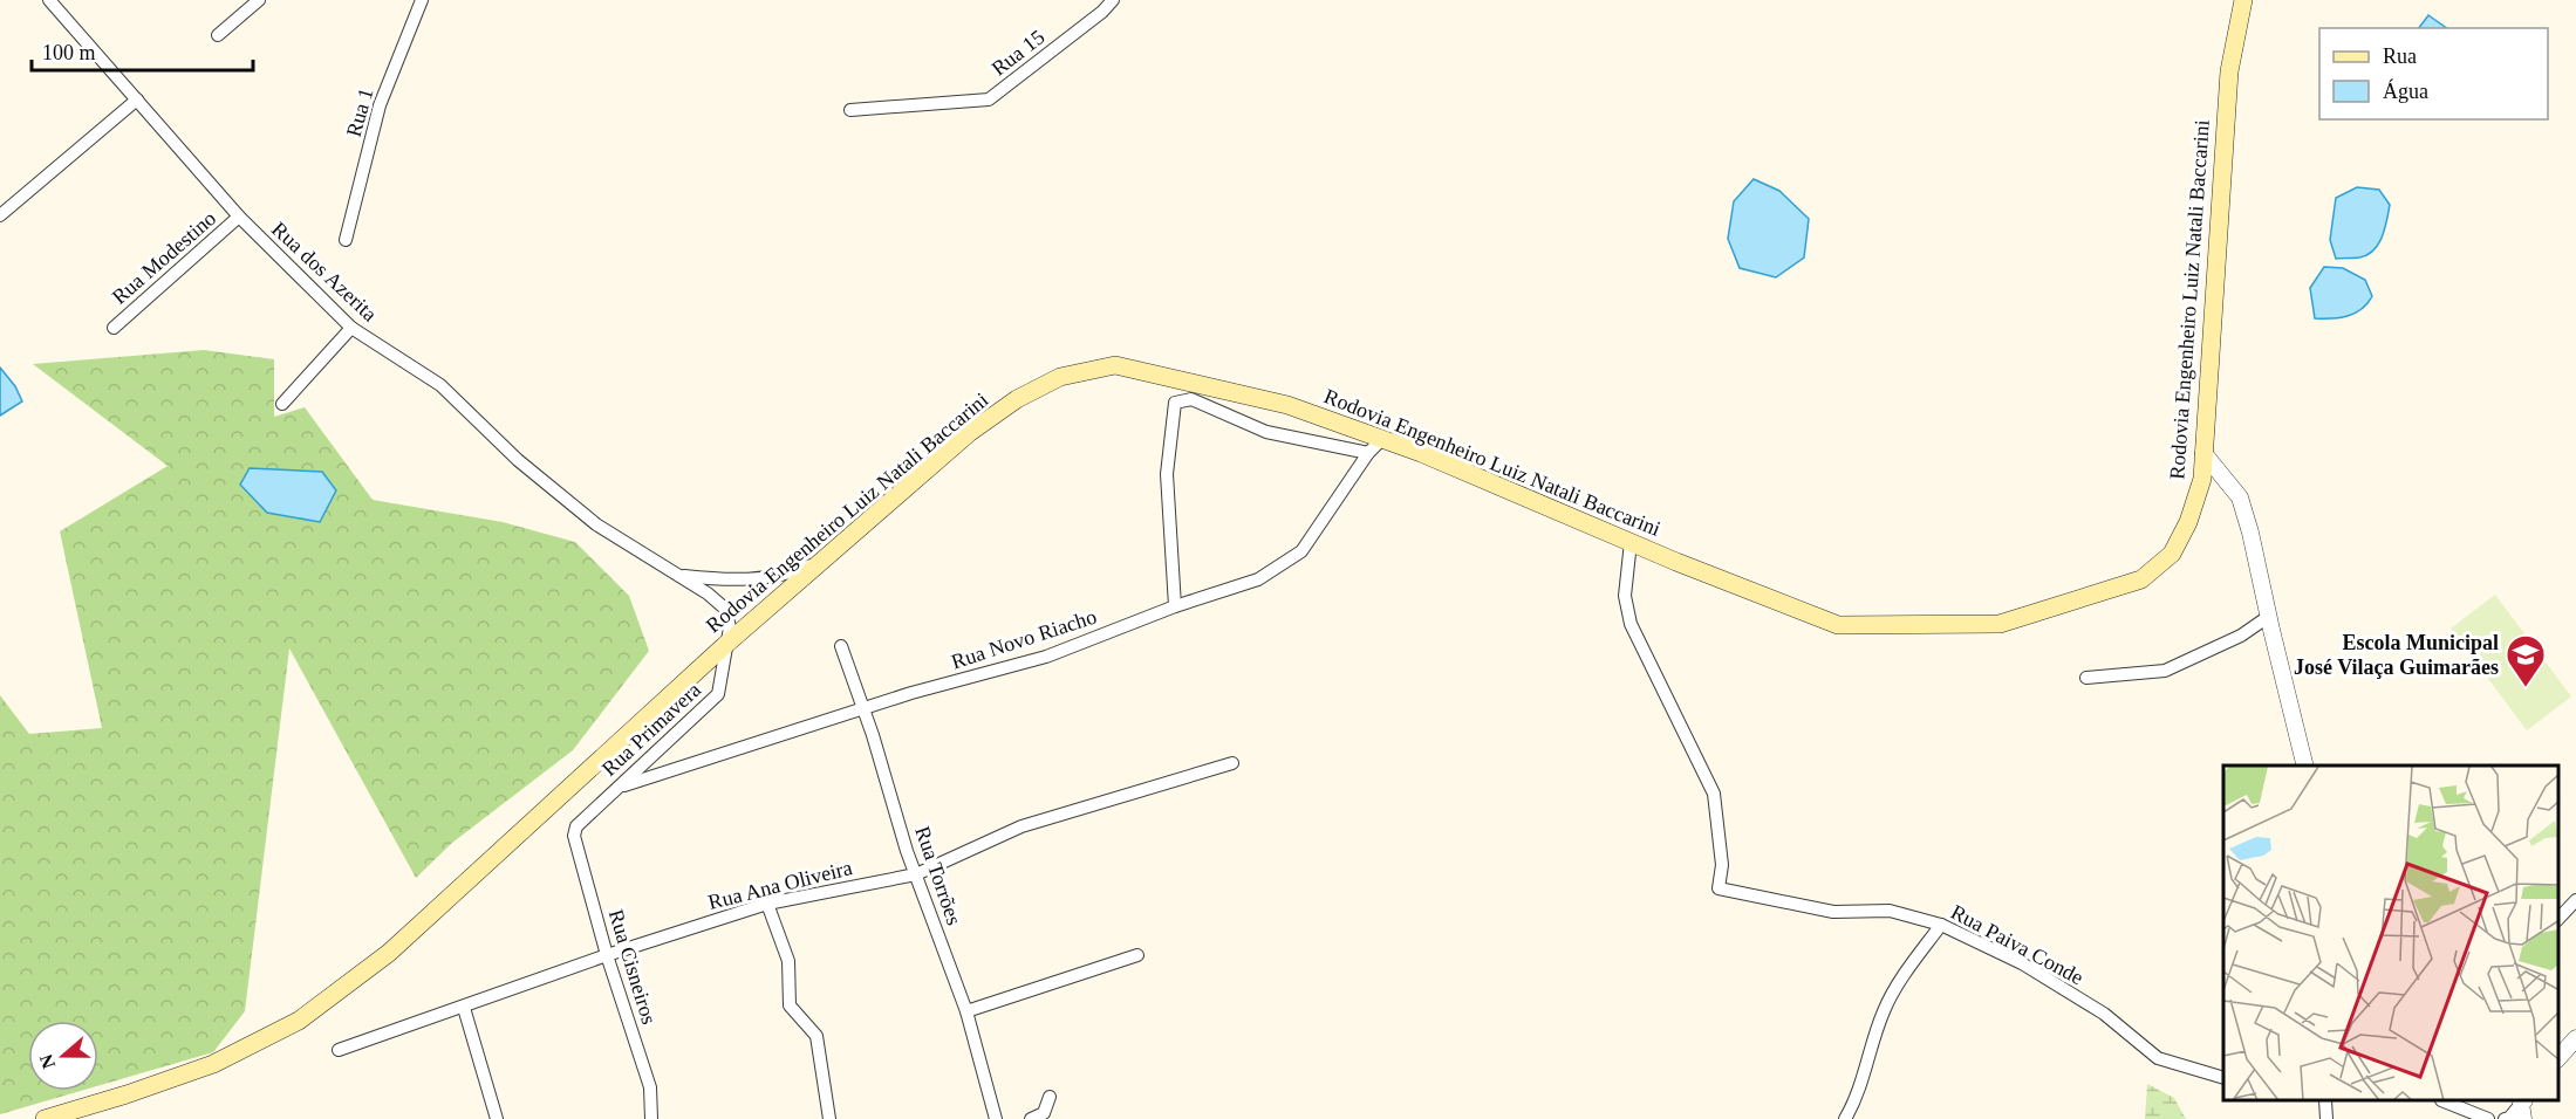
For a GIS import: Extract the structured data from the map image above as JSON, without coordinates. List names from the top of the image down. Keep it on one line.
{"streets":{"main road":["Rodovia Engenheiro Luiz Natali Baccarini"],"street":["Rua 15","Rua 1","Rua Modestino","Rua dos Azerita","Rua Novo Riacho","Rua Primavera","Rua Torrões","Rua Ana Oliveira","Rua Paiva Conde","Rua Cisneiros"]},"crossings":[["Rua Modestino","Rua dos Azerita"],["Rua dos Azerita","Rodovia Engenheiro Luiz Natali Baccarini"],["Rua dos Azerita","Rua Primavera"],["Rodovia Engenheiro Luiz Natali Baccarini","Rua Novo Riacho"],["Rodovia Engenheiro Luiz Natali Baccarini","Rua Primavera"],["Rodovia Engenheiro Luiz Natali Baccarini","Rua Paiva Conde"],["Rua Novo Riacho","Rua Primavera"],["Rua Novo Riacho","Rua Torrões"],["Rua Primavera","Rua Cisneiros"],["Rua Torrões","Rua Ana Oliveira"],["Rua Ana Oliveira","Rua Cisneiros"]],"places":{"school or university":["Escola Municipal José Vilaça Guimarães"]},"legend":["Rua","Água"],"scale_bar":"100 m","north":"left"}
